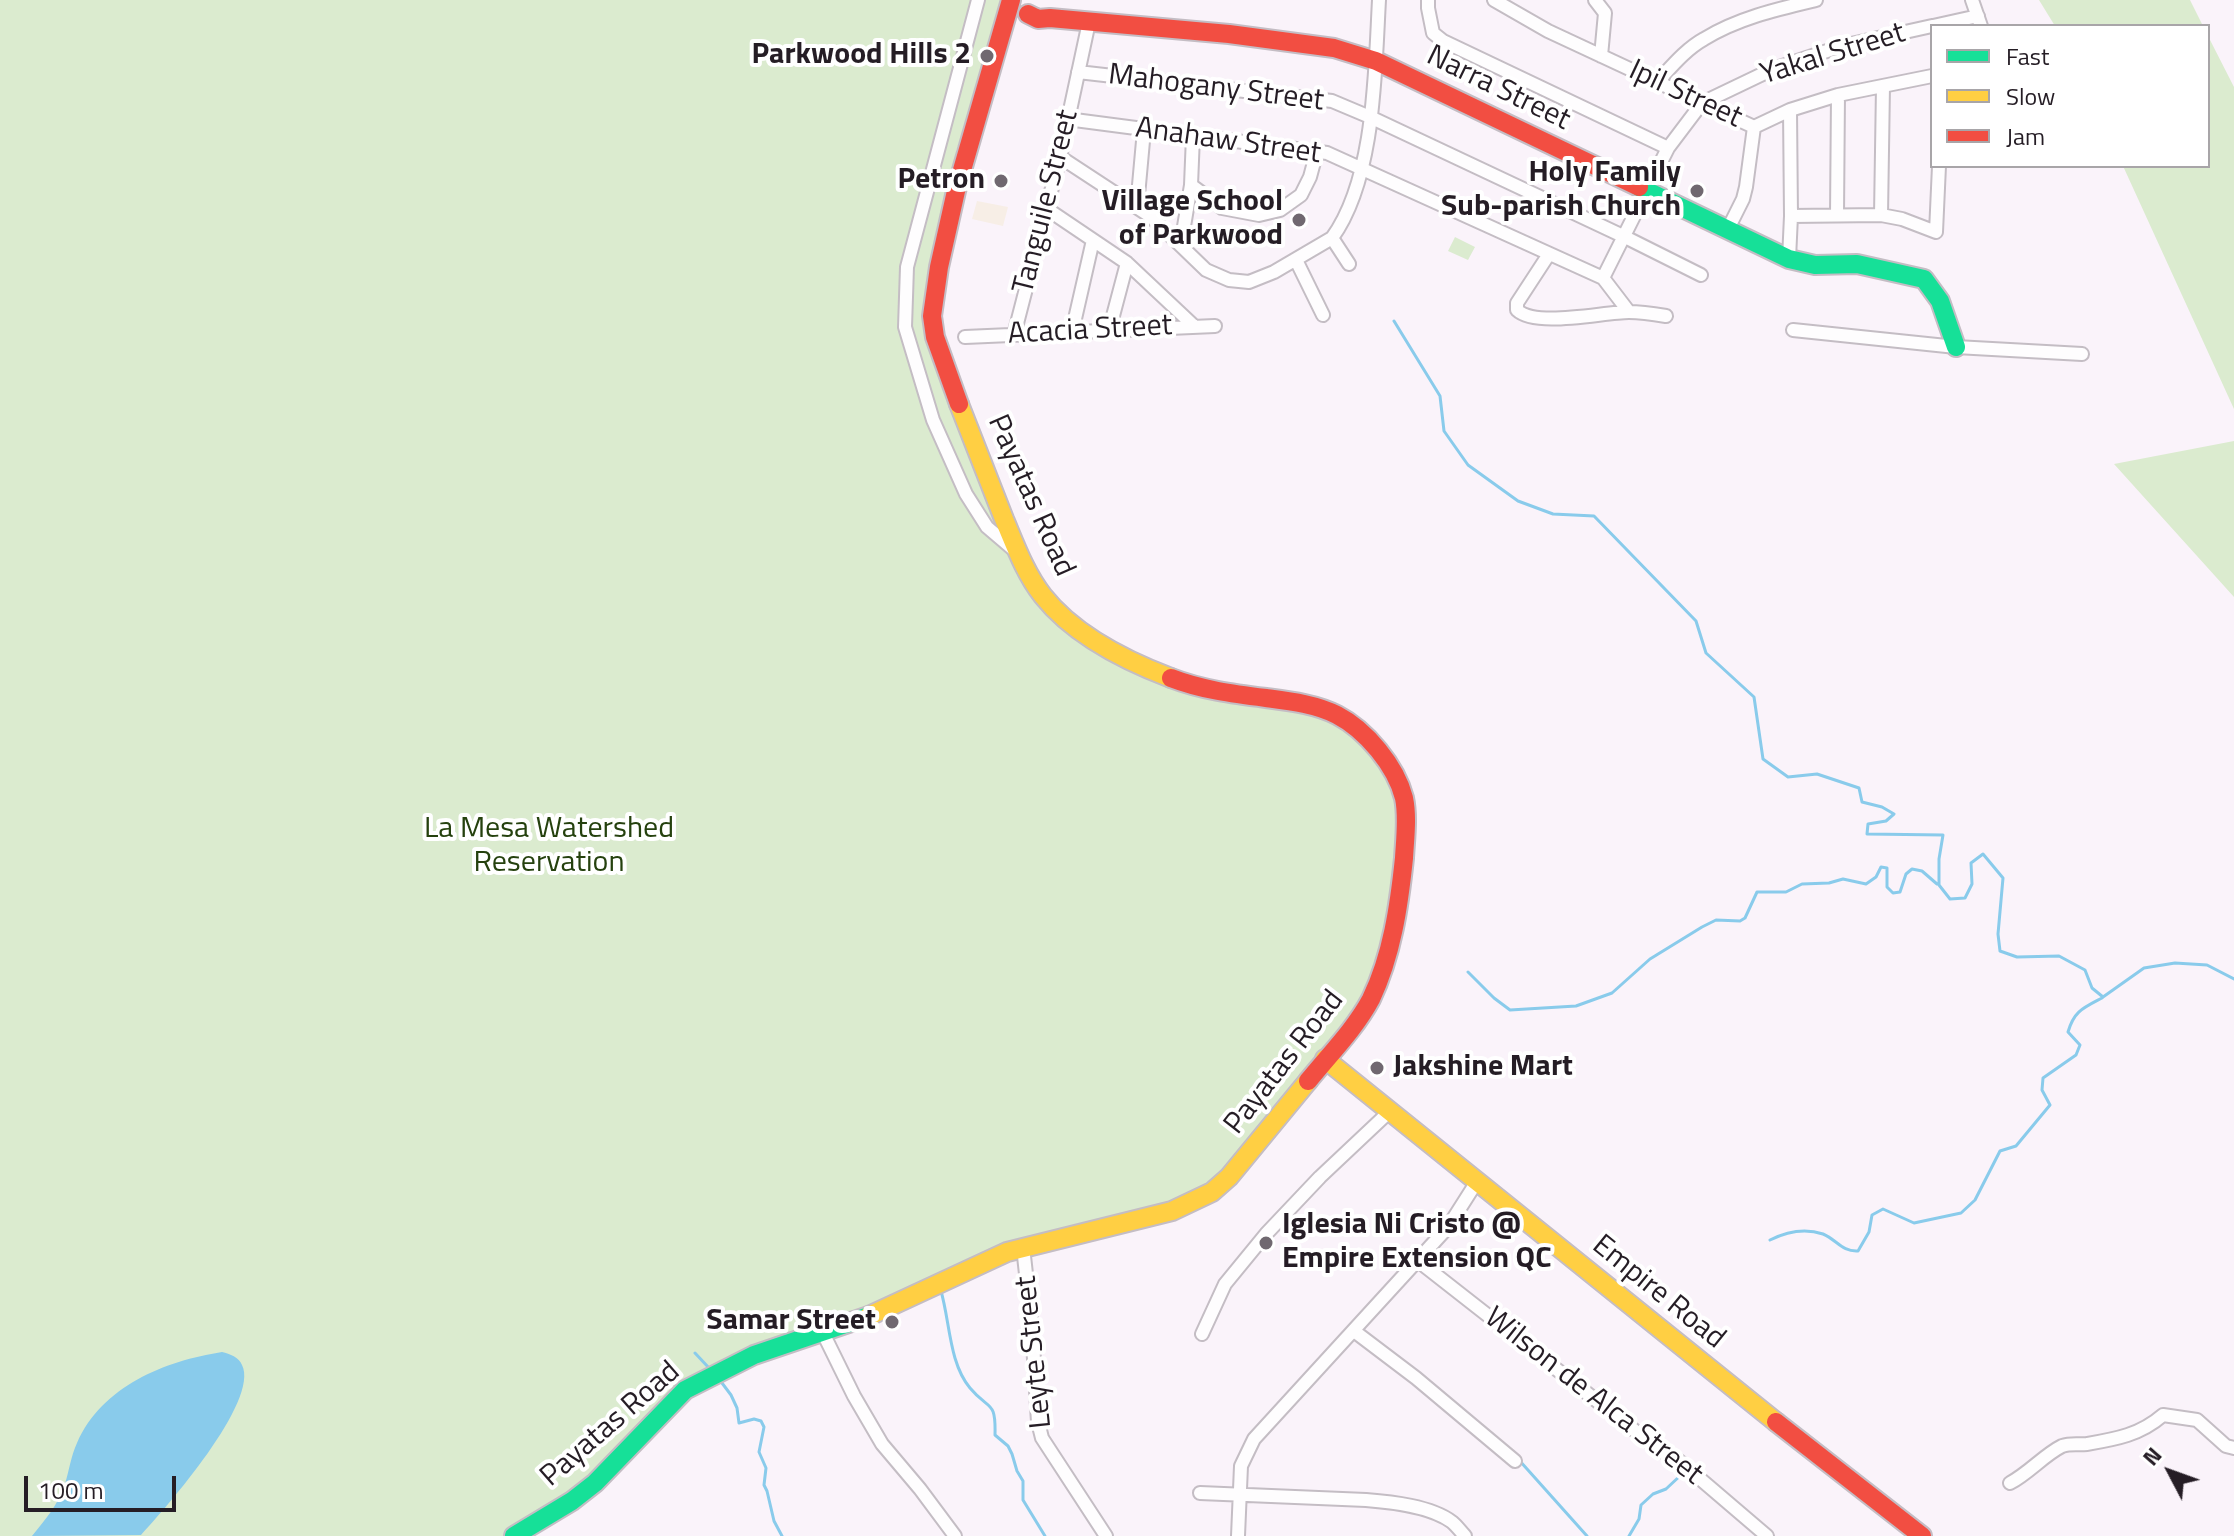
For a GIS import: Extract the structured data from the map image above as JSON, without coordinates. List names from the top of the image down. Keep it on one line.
{"streets":{"main road":["Narra Street","Payatas Road","Empire Road"],"street":["Yakal Street","Mahogany Street","Ipil Street","Anahaw Street","Tanguile Street","Acacia Street","Leyte Street","Wilson de Alca Street"]},"crossings":[["Yakal Street","Mahogany Street"],["Yakal Street","Narra Street"],["Yakal Street","Ipil Street"],["Yakal Street","Anahaw Street"],["Mahogany Street","Tanguile Street"],["Narra Street","Tanguile Street"],["Narra Street","Payatas Road"],["Anahaw Street","Tanguile Street"],["Tanguile Street","Acacia Street"],["Payatas Road","Empire Road"],["Payatas Road","Leyte Street"]],"parks":["La Mesa Watershed Reservation"],"places":["Parkwood Hills 2","Petron","Holy Family Sub-parish Church","Village School of Parkwood","Jakshine Mart","Iglesia Ni Cristo @ Empire Extension QC","Samar Street"],"legend":["Fast","Slow","Jam"],"scale_bar":"100 m","north":"top left"}
